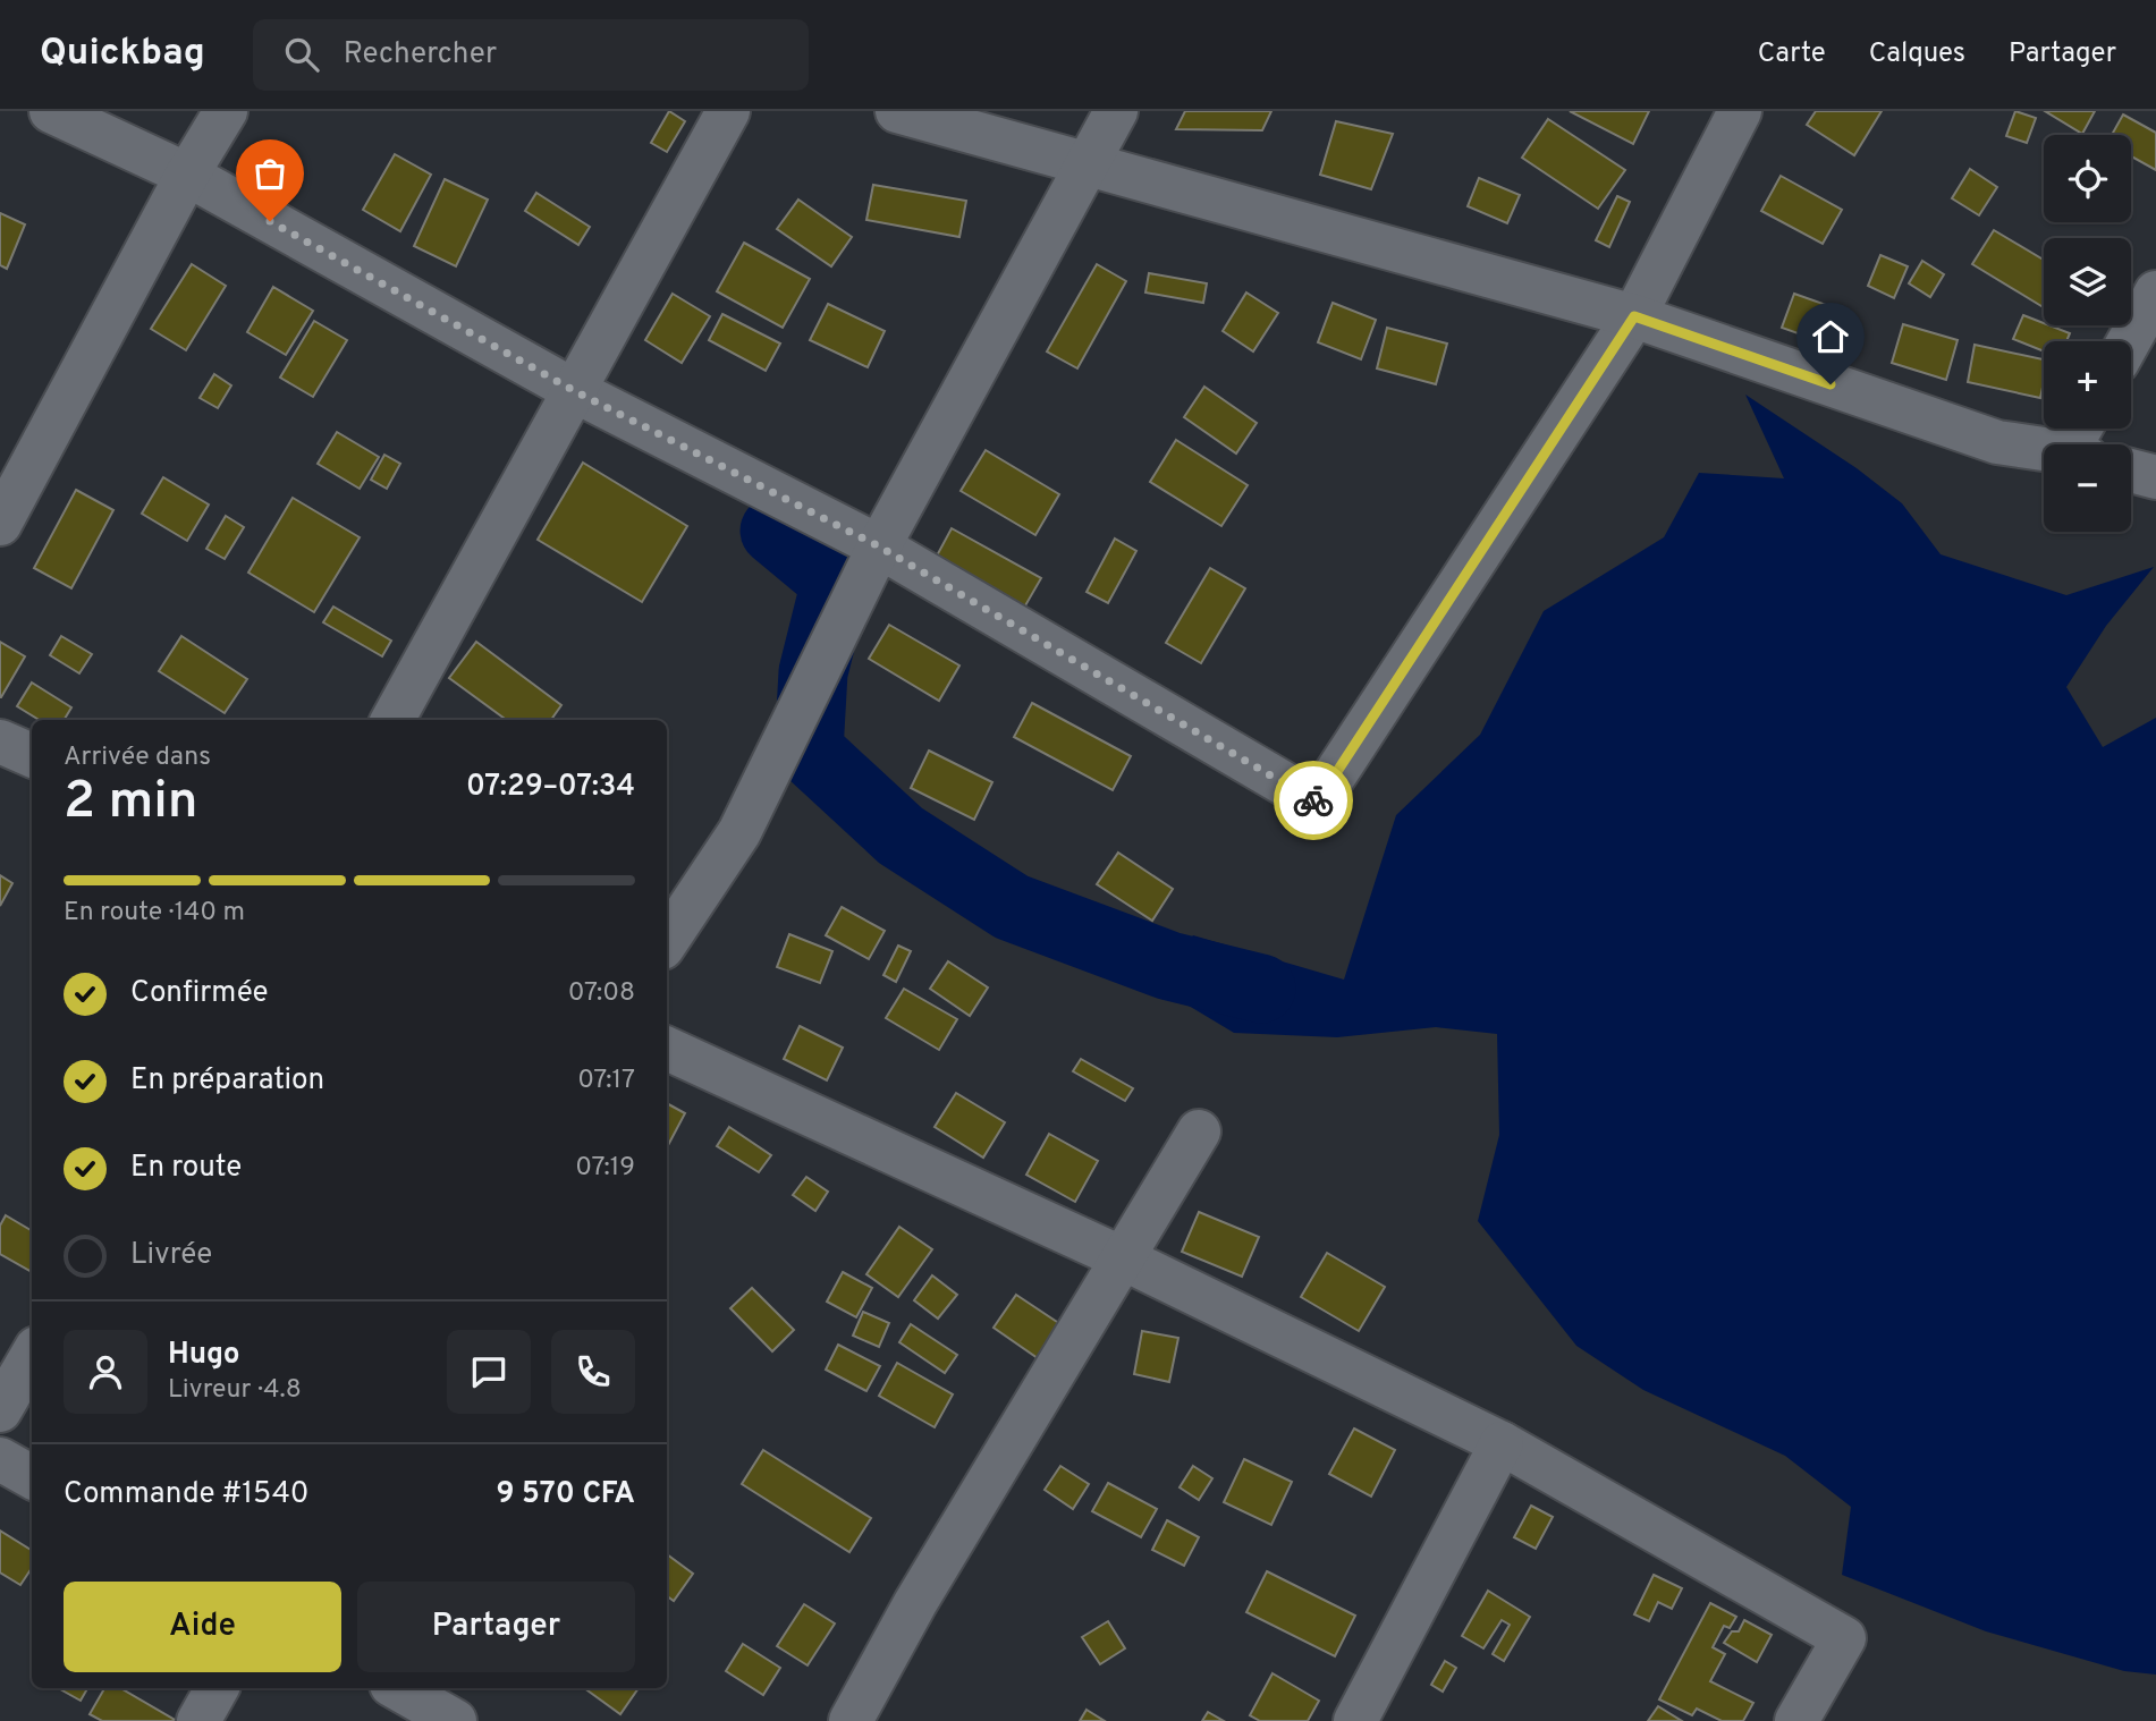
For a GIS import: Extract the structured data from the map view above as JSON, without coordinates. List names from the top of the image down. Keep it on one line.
{"page":{"header":"Quickbag","search":"Rechercher","nav":["Carte","Calques","Partager"],"map_buttons":["+","−"],"heading":["2 min","Arrivée dans","07:29–07:34"],"panel":["Hugo","Livreur · 4.8","Commande #1540","9 570 CFA"],"bar":"En route · 140 m","list":[["Confirmée","07:08"],["En préparation","07:17"],["En route","07:19"],"Livrée"],"buttons":["Aide","Partager"]}}
